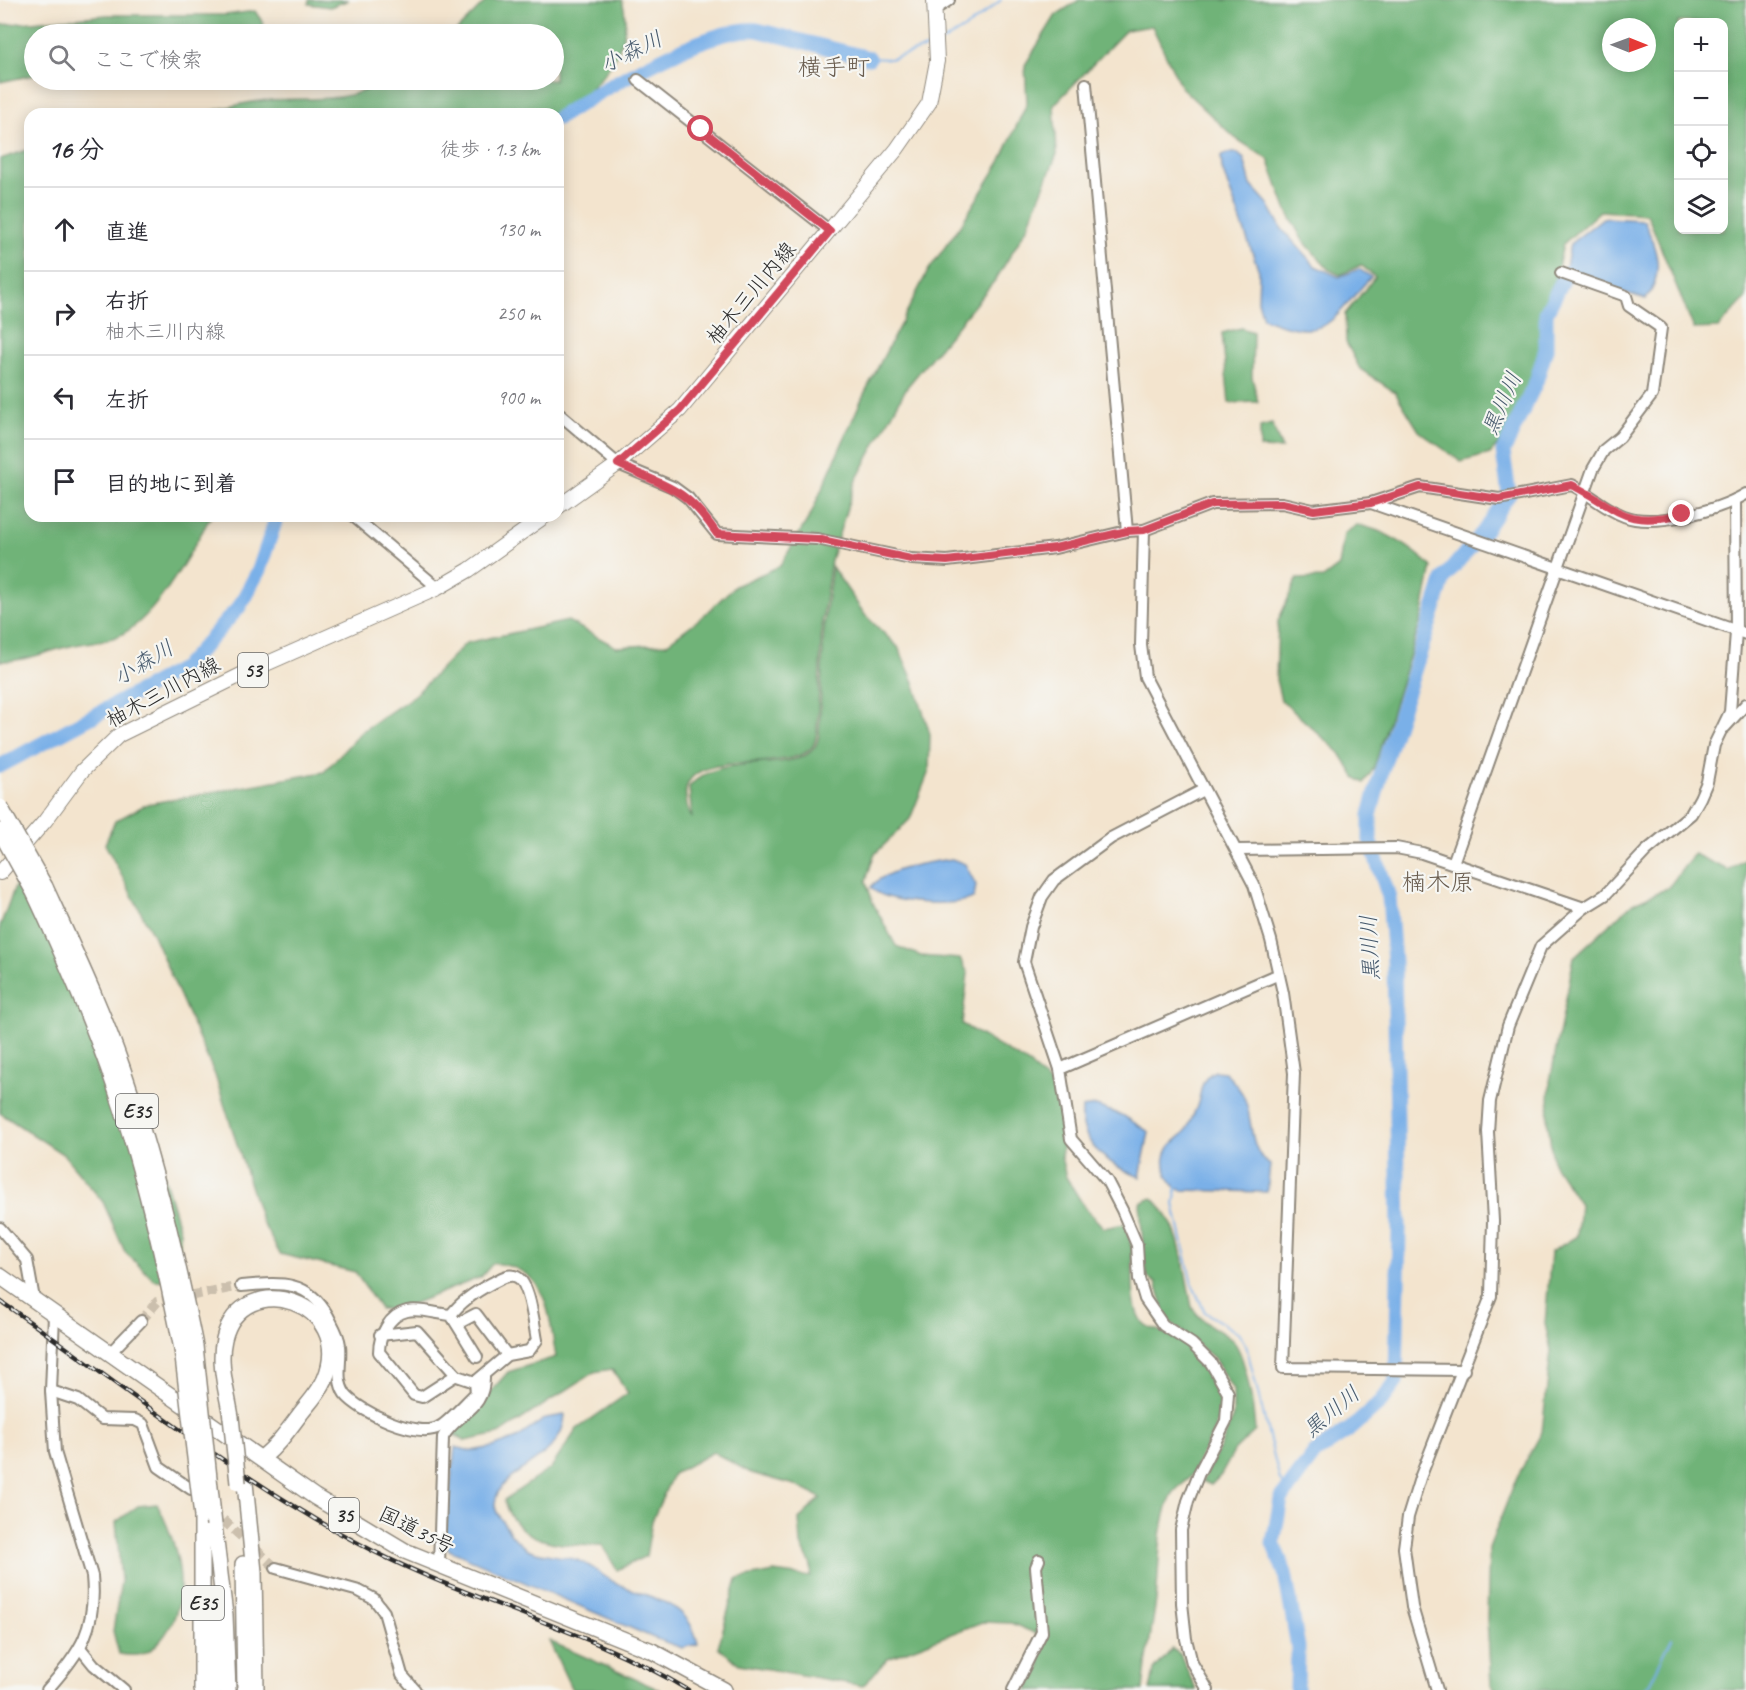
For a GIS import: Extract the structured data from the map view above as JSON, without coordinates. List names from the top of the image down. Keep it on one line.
{"streets":{"highway":["E35","35","国道35号"],"main road":["柚木三川内線","53"]},"districts":["横手町","楠木原"],"water":["小森川","黒川川"],"north":"right","page":{"map_buttons":["+","−"],"search":"ここで検索","heading":["16 分","徒歩 · 1.3 km"],"list":[["直進","130 m"],["右折","柚木三川内線","250 m"],["左折","900 m"],"目的地に到着"]}}
